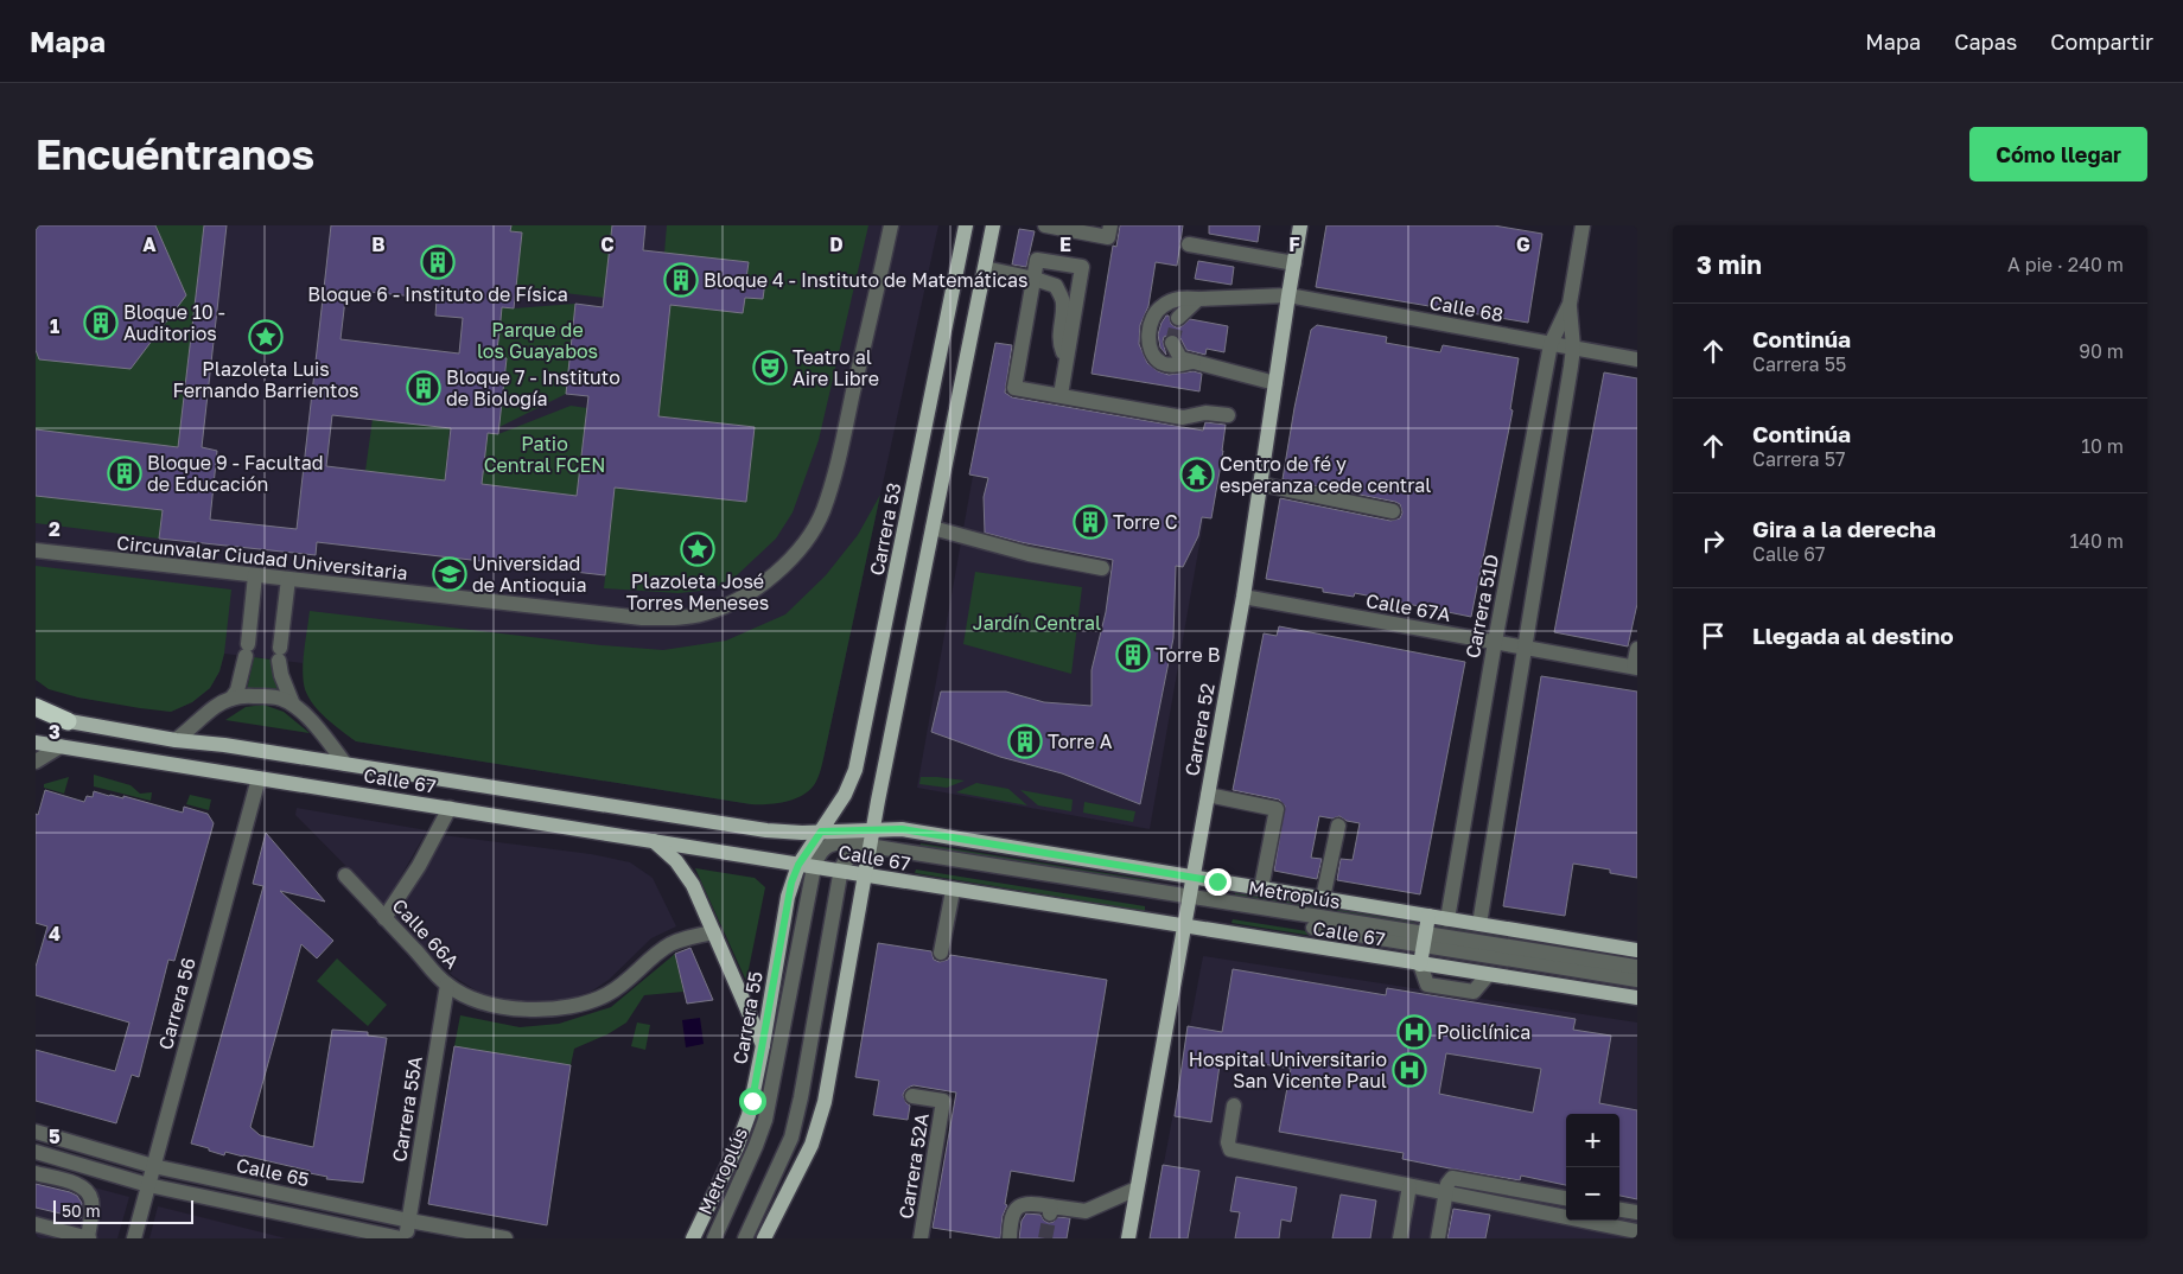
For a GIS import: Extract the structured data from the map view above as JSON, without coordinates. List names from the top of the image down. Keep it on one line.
{"streets":{"main road":["Carrera 53","Carrera 52","Calle 67","Carrera 55"],"street":["Calle 68","Circunvalar Ciudad Universitaria","Carrera 51D","Calle 67A","Metroplús","Calle 66A","Carrera 56","Carrera 55A","Carrera 52A","Calle 65"]},"crossings":[["Calle 68","Carrera 51D"],["Calle 68","Carrera 52"],["Carrera 53","Calle 67"],["Carrera 53","Carrera 55"],["Carrera 51D","Calle 67A"],["Carrera 51D","Calle 67"],["Calle 67A","Carrera 52"],["Carrera 52","Calle 67"],["Carrera 52","Metroplús"],["Calle 67","Metroplús"],["Calle 67","Carrera 56"],["Calle 67","Carrera 55"],["Calle 66A","Carrera 55A"],["Carrera 56","Calle 65"],["Carrera 55A","Calle 65"]],"parks":["Parque de los Guayabos","Patio Central FCEN","Jardín Central"],"places":{"building":["Bloque 6 - Instituto de Física","Bloque 4 - Instituto de Matemáticas","Bloque 10 - Auditorios","Bloque 7 - Instituto de Biología","Bloque 9 - Facultad de Educación","Torre C","Torre B","Torre A"],"place":["Plazoleta Luis Fernando Barrientos","Plazoleta José Torres Meneses"],"theatre":["Teatro al Aire Libre"],"temple":["Centro de fé y esperanza cede central"],"school or university":["Universidad de Antioquia"],"hospital":["Policlínica","Hospital Universitario San Vicente Paul"]},"scale_bar":"50 m","page":{"header":"Mapa","nav":["Mapa","Capas","Compartir"],"buttons":"Cómo llegar","title":"Encuéntranos","heading":["3 min","A pie · 240 m"],"list":[["Continúa","Carrera 55","90 m"],["Continúa","Carrera 57","10 m"],["Gira a la derecha","Calle 67","140 m"],"Llegada al destino"],"map_buttons":["+","−"],"scale":"50 m"},"grid":{"columns":["A","B","C","D","E","F","G"],"rows":["1","2","3","4","5"]}}
